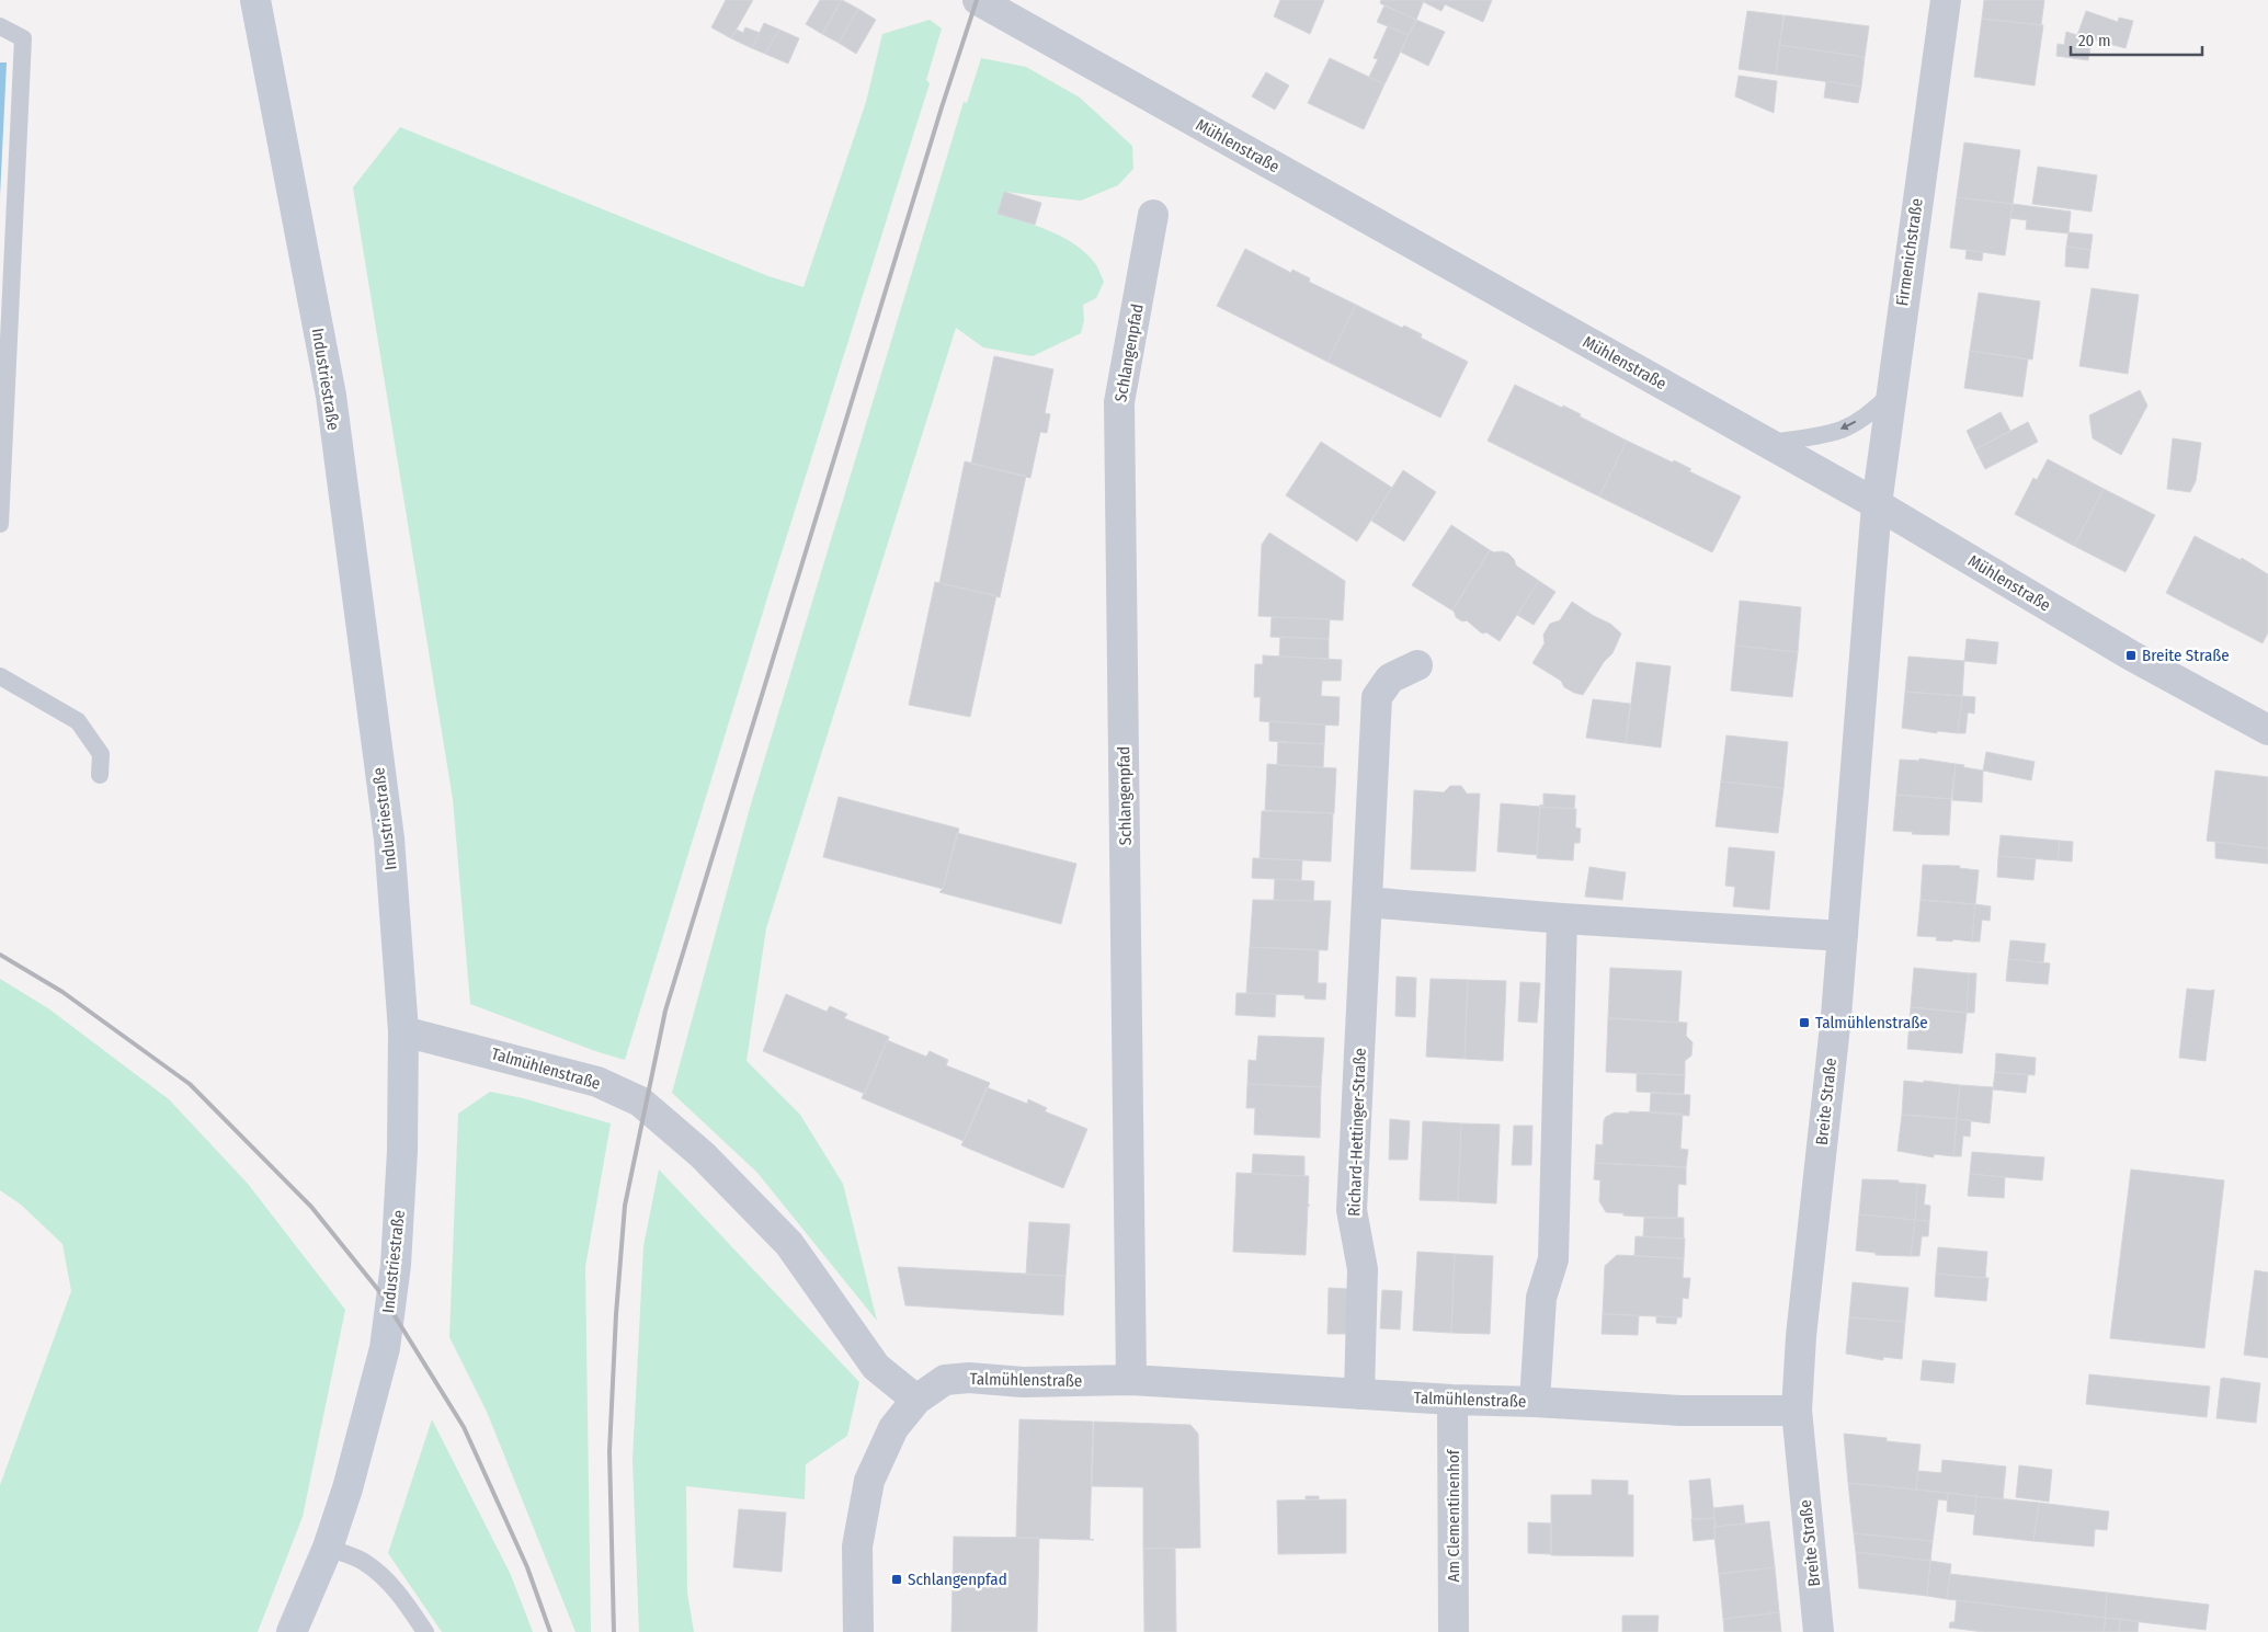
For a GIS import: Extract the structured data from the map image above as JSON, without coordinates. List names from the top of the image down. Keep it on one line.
{"streets":{"main road":["Industriestraße"],"street":["Mühlenstraße","Firmenichstraße","Schlangenpfad","Talmühlenstraße","Breite Straße","Richard-Hettinger-Straße","Am Clementinenhof"]},"crossings":[["Mühlenstraße","Firmenichstraße"],["Mühlenstraße","Breite Straße"],["Firmenichstraße","Breite Straße"],["Schlangenpfad","Talmühlenstraße"],["Industriestraße","Talmühlenstraße"],["Talmühlenstraße","Breite Straße"],["Talmühlenstraße","Richard-Hettinger-Straße"],["Talmühlenstraße","Am Clementinenhof"]],"places":{"transit":["Breite Straße","Talmühlenstraße","Schlangenpfad"]},"scale_bar":"20 m"}
